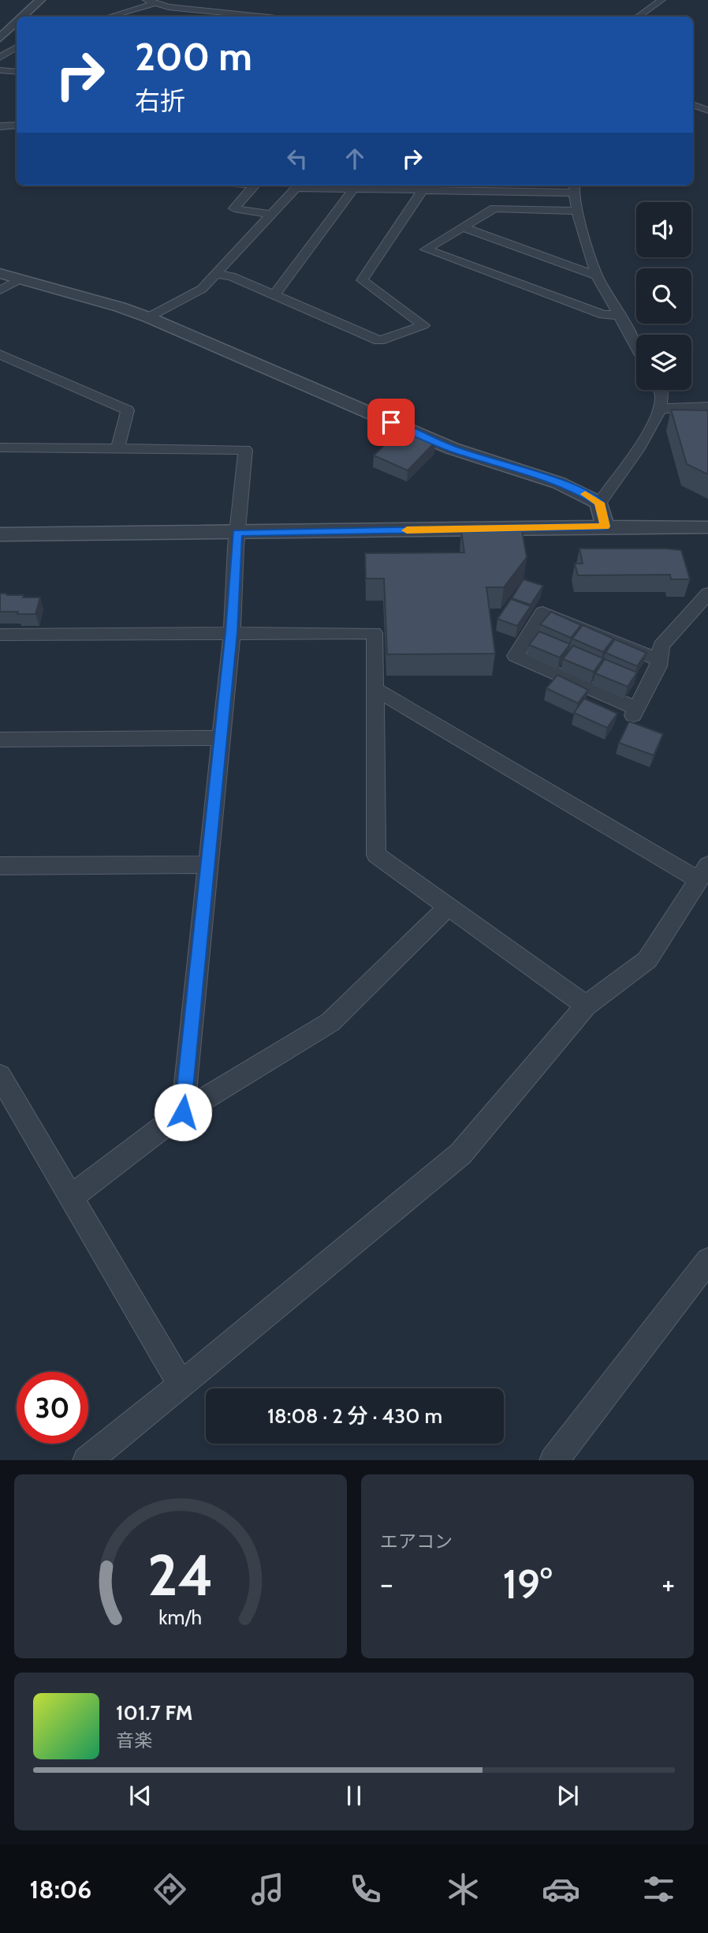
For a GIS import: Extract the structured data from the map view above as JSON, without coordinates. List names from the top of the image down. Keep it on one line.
{"page":{"turn":["200 m","右折"],"limit":"30","trip":"18:08 · 2 分 · 430 m","tile":"エアコン","heat":["−","19°","+"],"song":["101.7 FM","音楽"],"tabs":"18:06","gauge":["24","km/h"]}}
